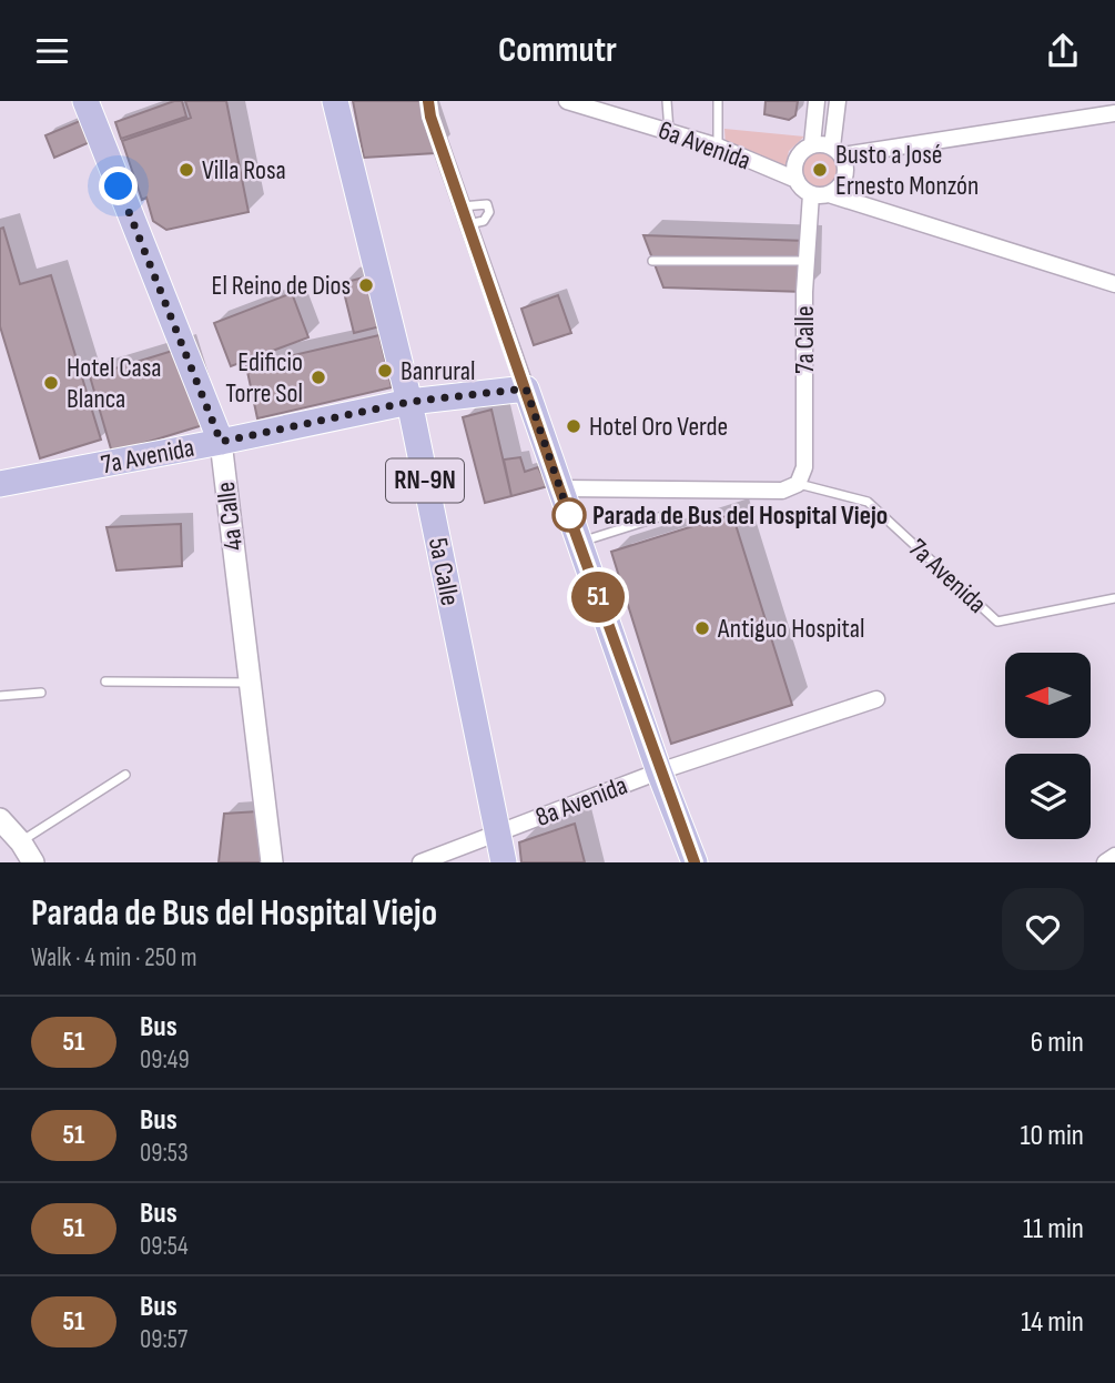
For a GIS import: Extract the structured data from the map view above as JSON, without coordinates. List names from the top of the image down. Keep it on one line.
{"streets":{"main road":["7a Avenida","RN-9N","4a Calle","5a Calle"],"street":["6a Avenida","7a Calle","8a Avenida"]},"crossings":[["6a Avenida","7a Calle"],["7a Calle","7a Avenida"],["7a Avenida","4a Calle"],["7a Avenida","5a Calle"],["5a Calle","8a Avenida"]],"places":["Villa Rosa","Busto a José Ernesto Monzón","El Reino de Dios","Banrural","Edificio Torre Sol","Hotel Casa Blanca","Hotel Oro Verde","Parada de Bus del Hospital Viejo","Antiguo Hospital"],"lines":["bus line 51"],"north":"left","page":{"header":"Commutr","on_map":"51","heading":["Parada de Bus del Hospital Viejo","Walk · 4 min · 250 m"],"list":[{"mark":"51","name":"Bus","note":"09:49","value":"6 min"},{"mark":"51","name":"Bus","note":"09:53","value":"10 min"},{"mark":"51","name":"Bus","note":"09:54","value":"11 min"},{"mark":"51","name":"Bus","note":"09:57","value":"14 min"}]}}
